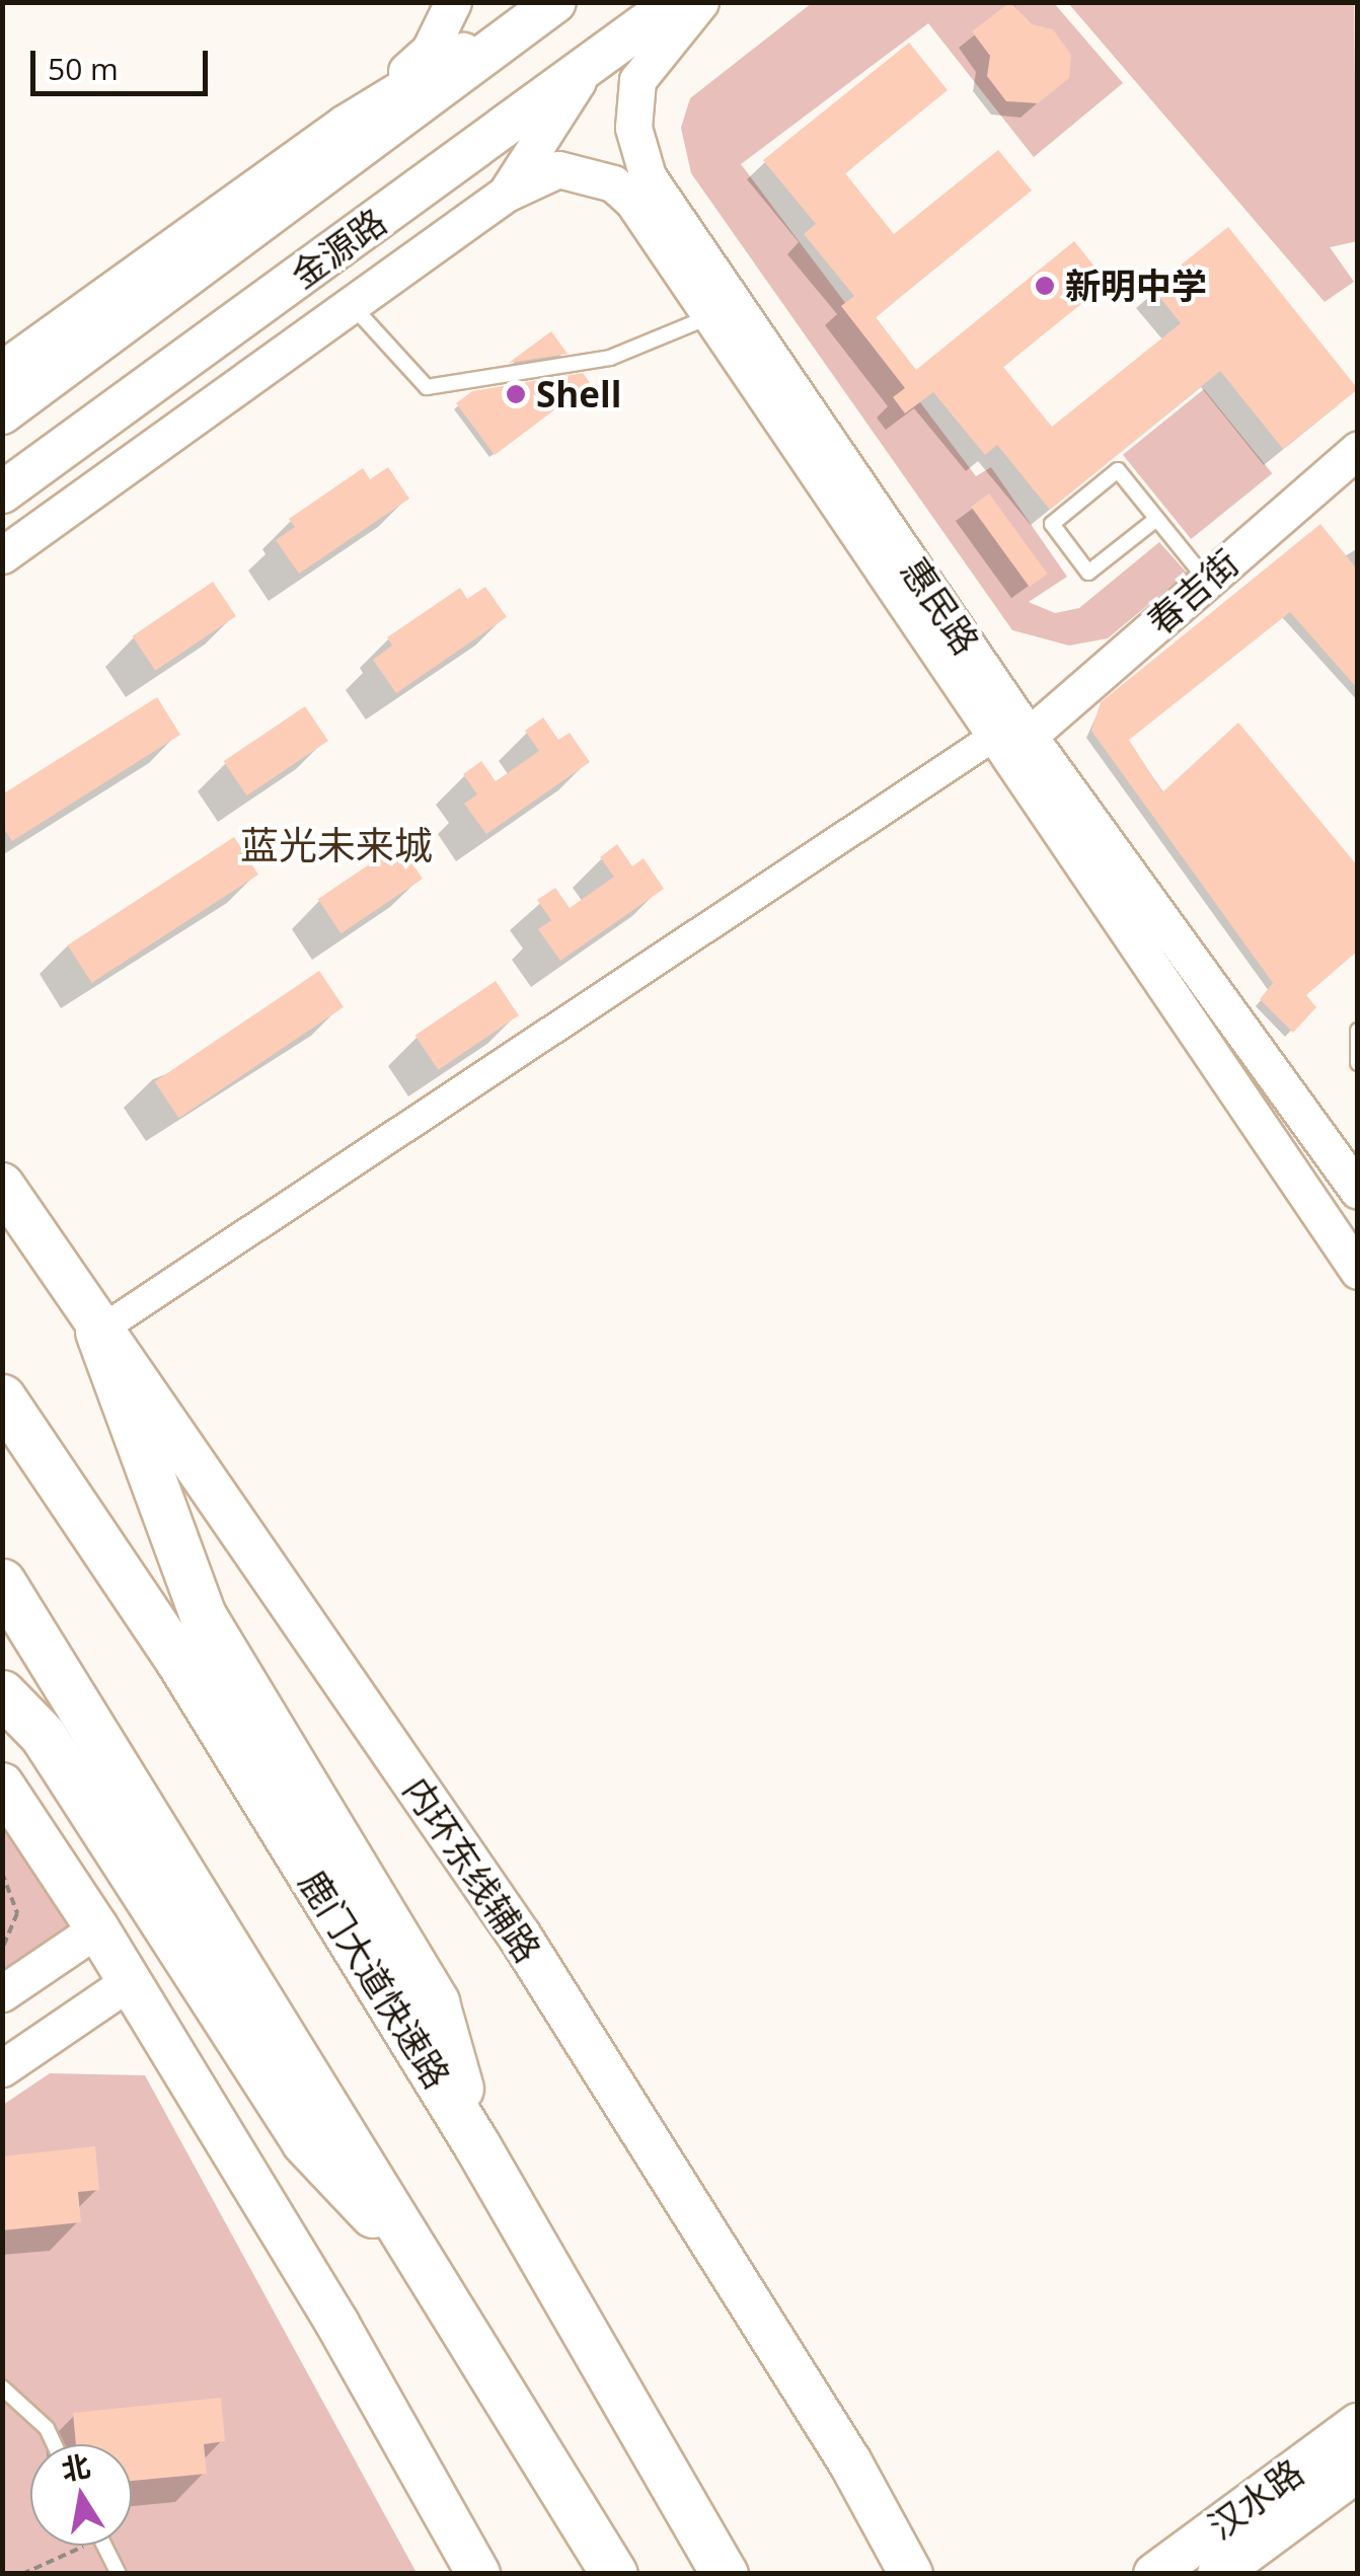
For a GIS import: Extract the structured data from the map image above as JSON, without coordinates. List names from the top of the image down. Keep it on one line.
{"streets":{"highway":["鹿门大道快速路"],"main road":["金源路","内环东线辅路","汉水路"],"street":["春吉街","惠民路"]},"crossings":[["春吉街","惠民路"]],"districts":["蓝光未来城"],"places":["新明中学","Shell"],"scale_bar":"50 m","north":"top"}
